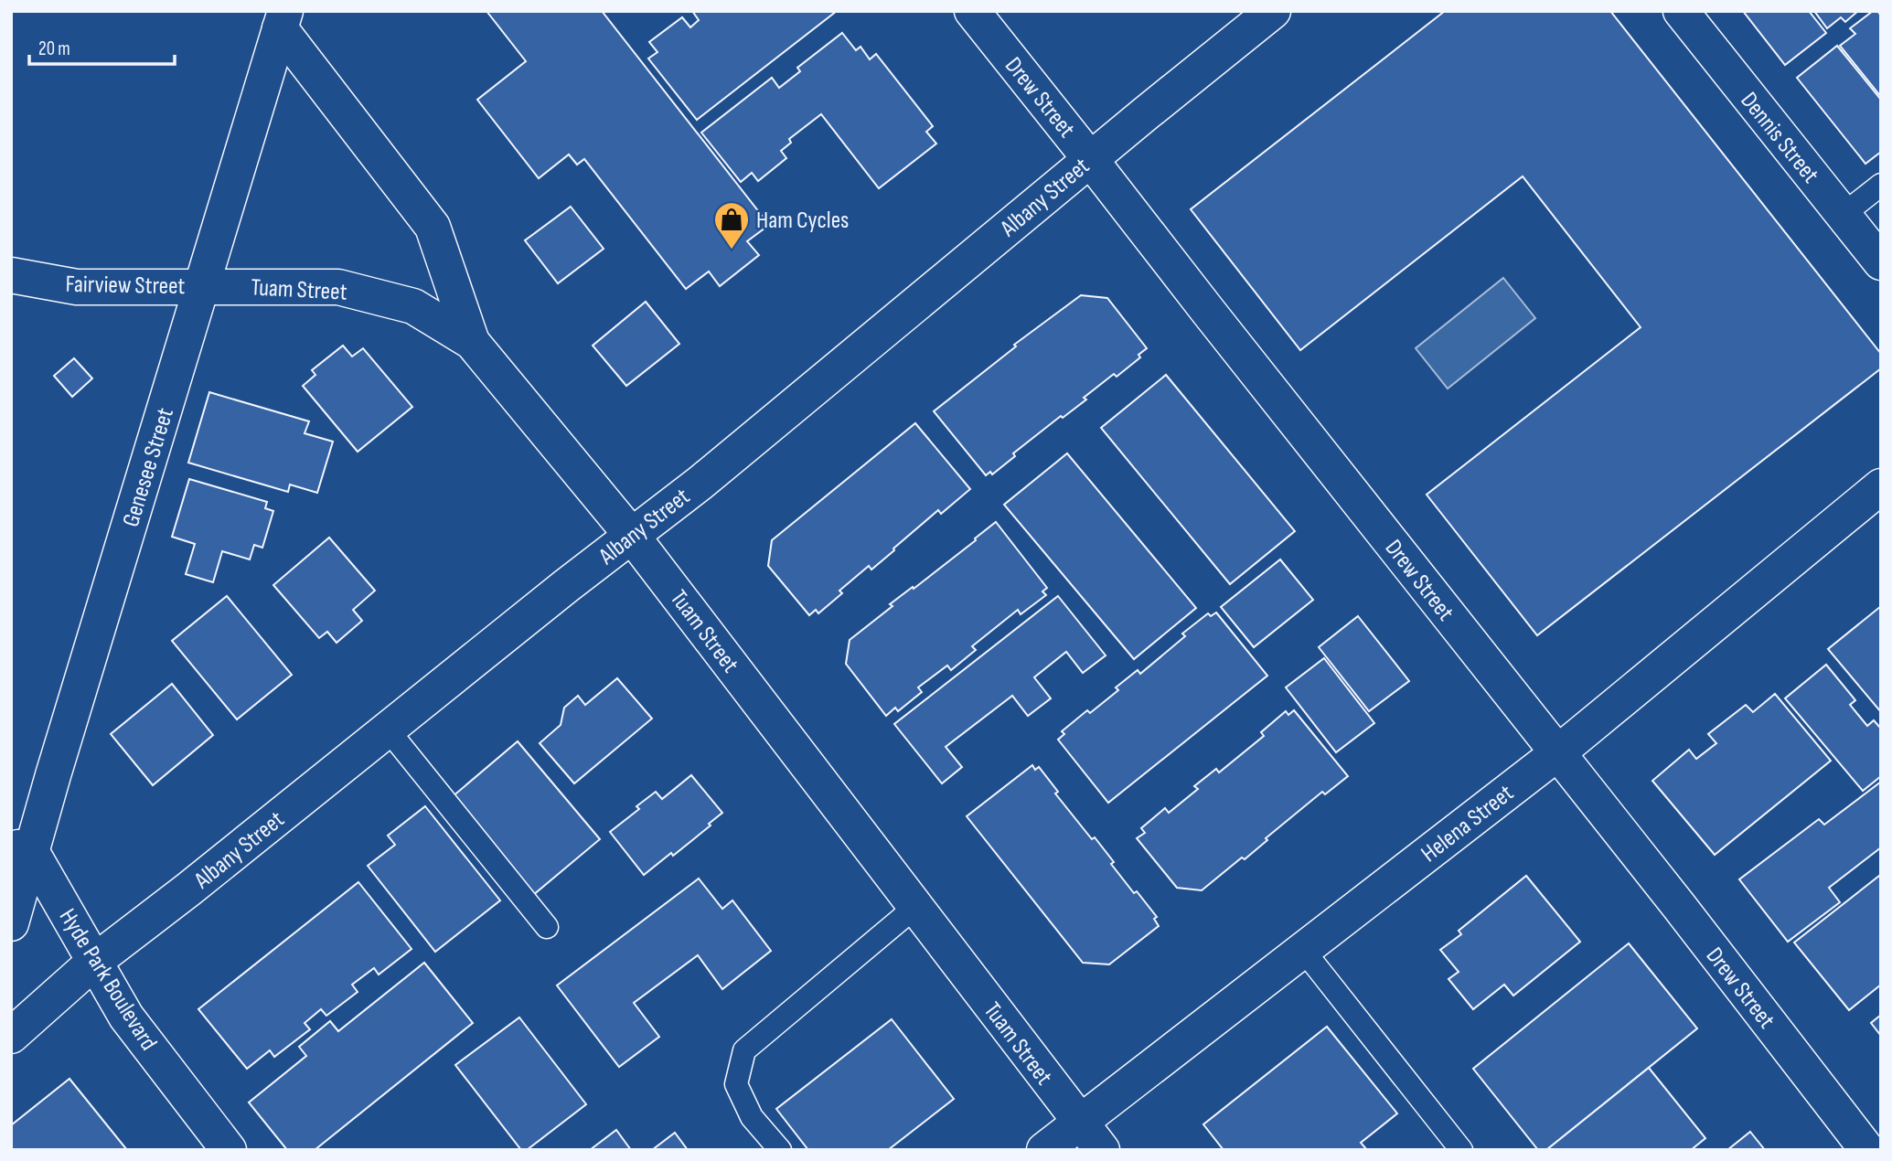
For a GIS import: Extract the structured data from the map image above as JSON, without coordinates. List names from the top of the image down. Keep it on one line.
{"streets":{"street":["Drew Street","Dennis Street","Albany Street","Fairview Street","Tuam Street","Genesee Street","Helena Street","Hyde Park Boulevard"]},"crossings":[["Drew Street","Albany Street"],["Drew Street","Helena Street"],["Albany Street","Tuam Street"],["Albany Street","Hyde Park Boulevard"],["Fairview Street","Tuam Street"],["Fairview Street","Genesee Street"],["Tuam Street","Genesee Street"],["Tuam Street","Helena Street"],["Genesee Street","Hyde Park Boulevard"]],"places":{"shop":["Ham Cycles"]},"scale_bar":"20 m"}
